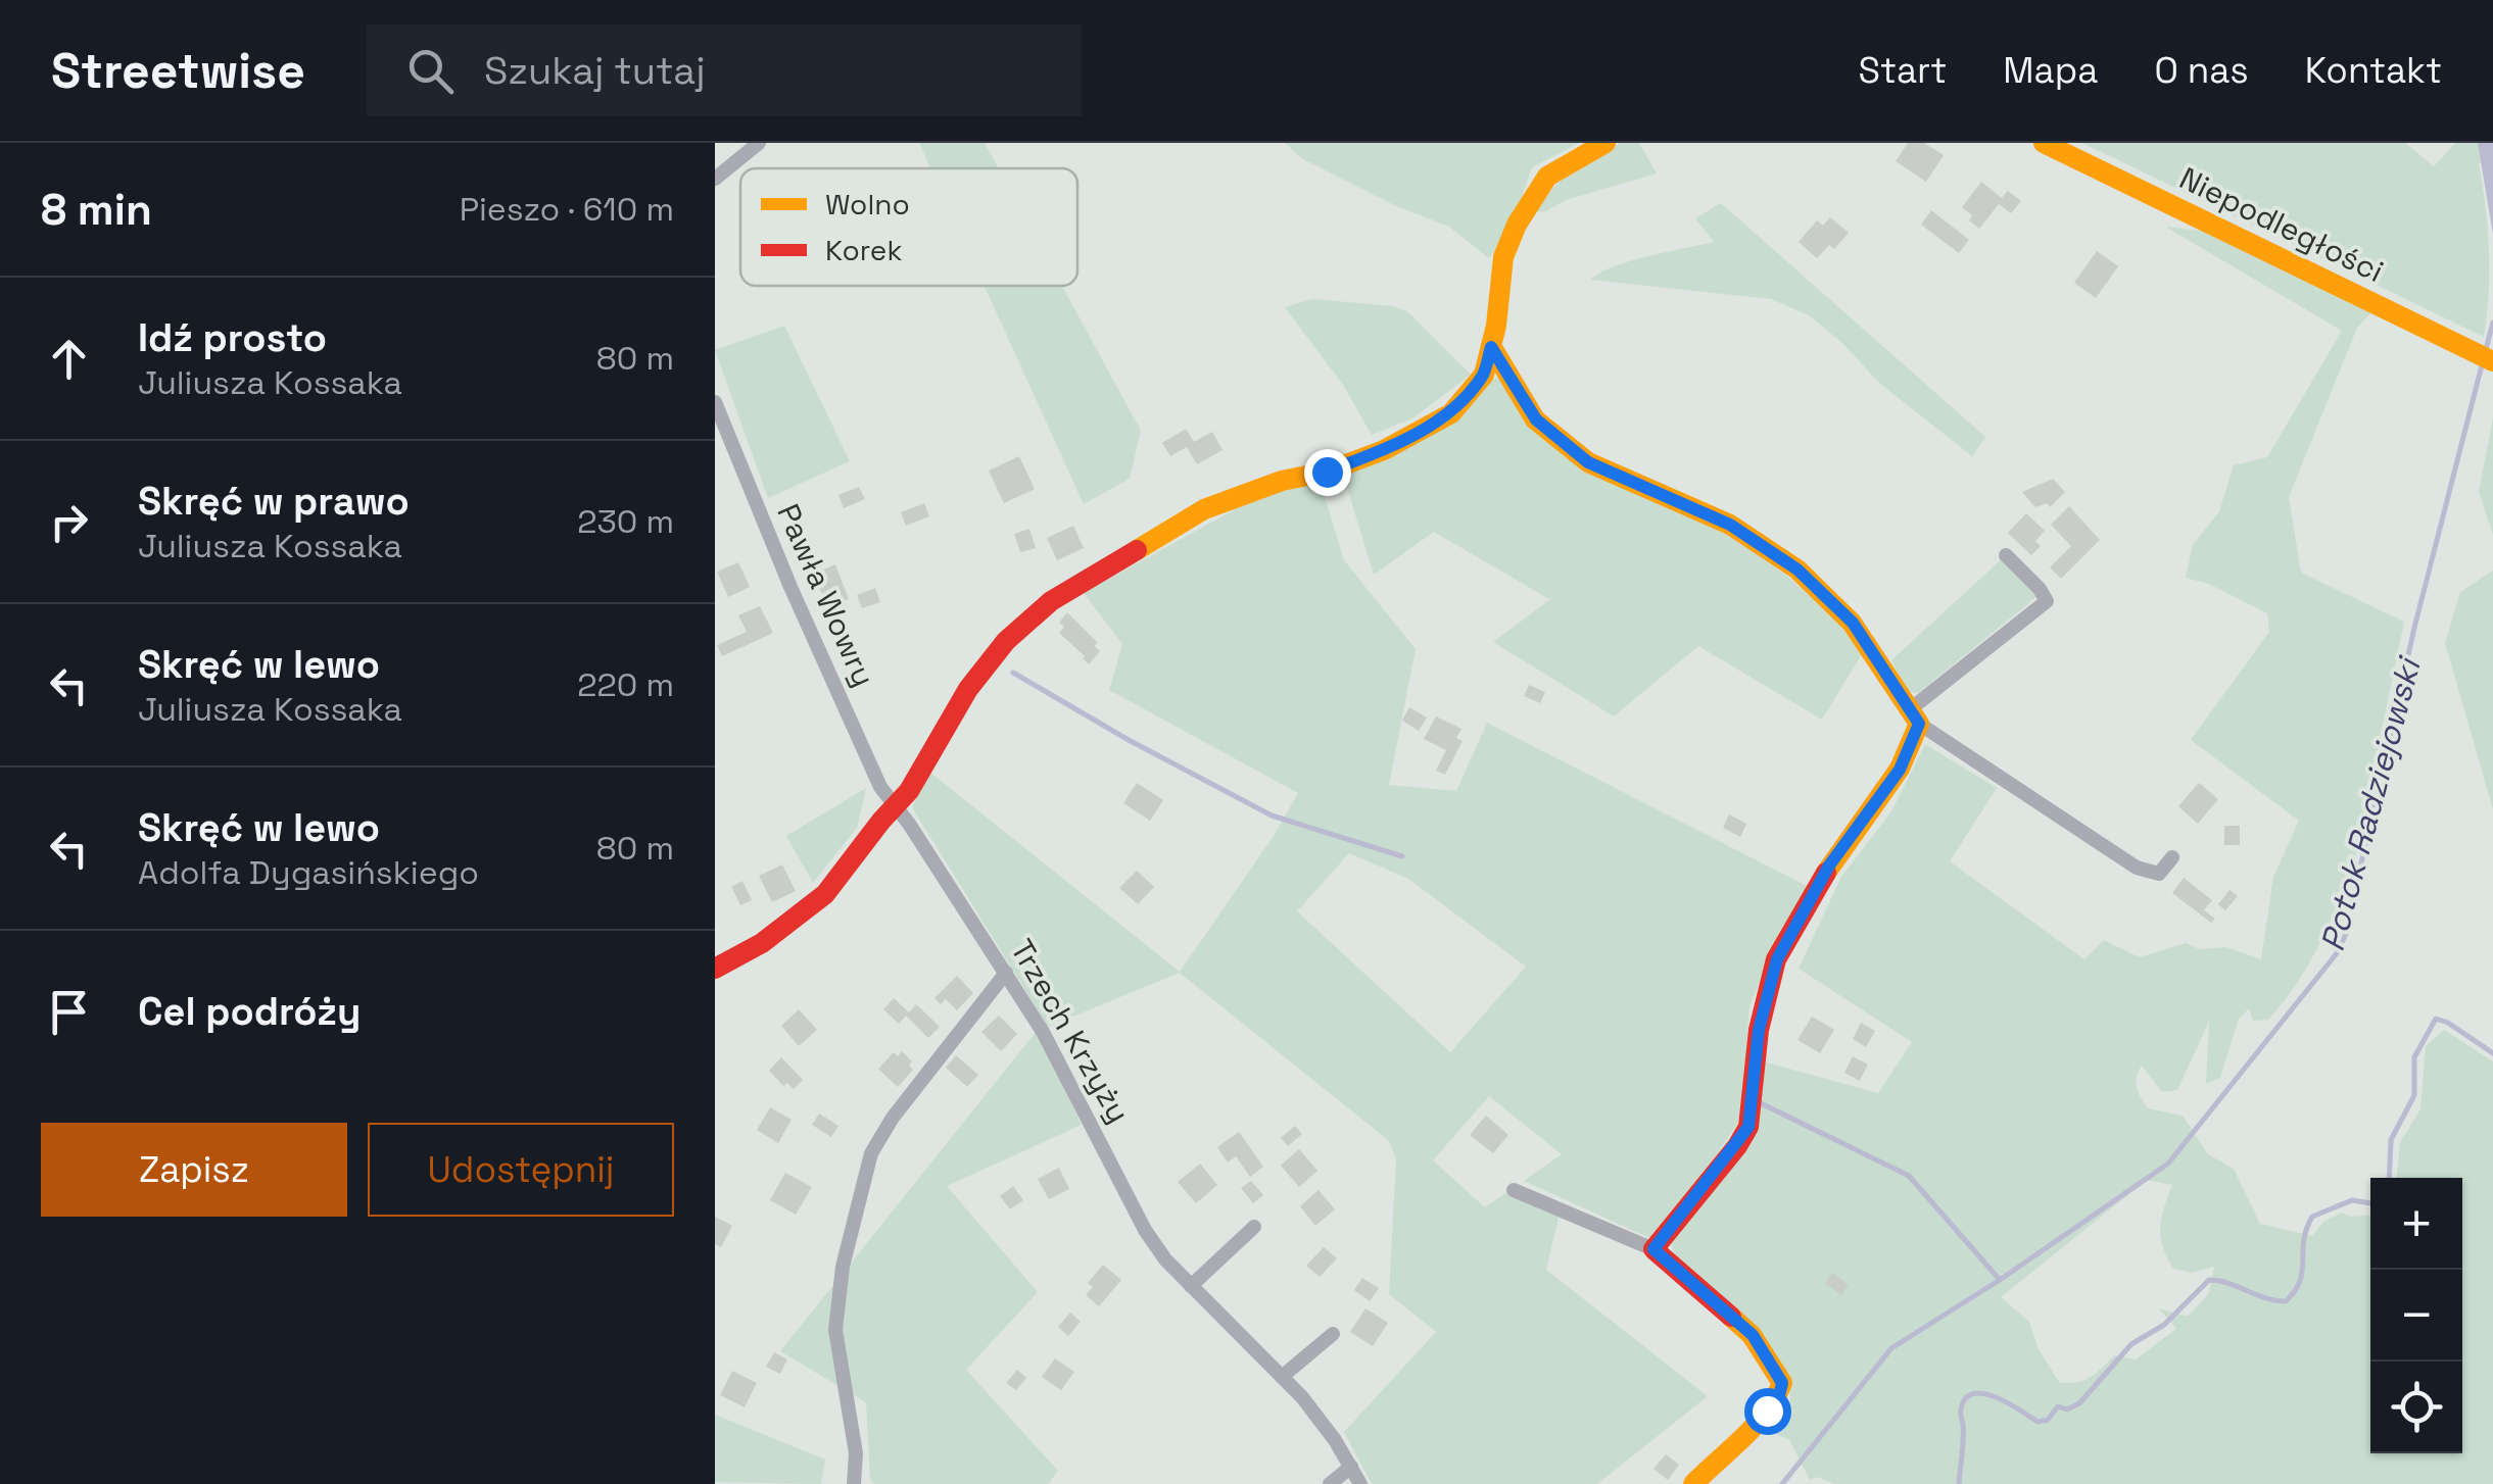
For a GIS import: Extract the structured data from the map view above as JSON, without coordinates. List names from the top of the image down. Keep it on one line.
{"streets":{"street":["Niepodległości","Pawła Wowry","Trzech Krzyży"]},"crossings":[["Pawła Wowry","Trzech Krzyży"]],"water":["Potok Radziejowski"],"legend":["Wolno","Korek"],"page":{"header":"Streetwise","search":"Szukaj tutaj","nav":["Start","Mapa","O nas","Kontakt"],"heading":["8 min","Pieszo · 610 m"],"list":[["Idź prosto","Juliusza Kossaka","80 m"],["Skręć w prawo","Juliusza Kossaka","230 m"],["Skręć w lewo","Juliusza Kossaka","220 m"],["Skręć w lewo","Adolfa Dygasińskiego","80 m"],"Cel podróży"],"buttons":["Zapisz","Udostępnij"],"map_buttons":["+","−"]}}
